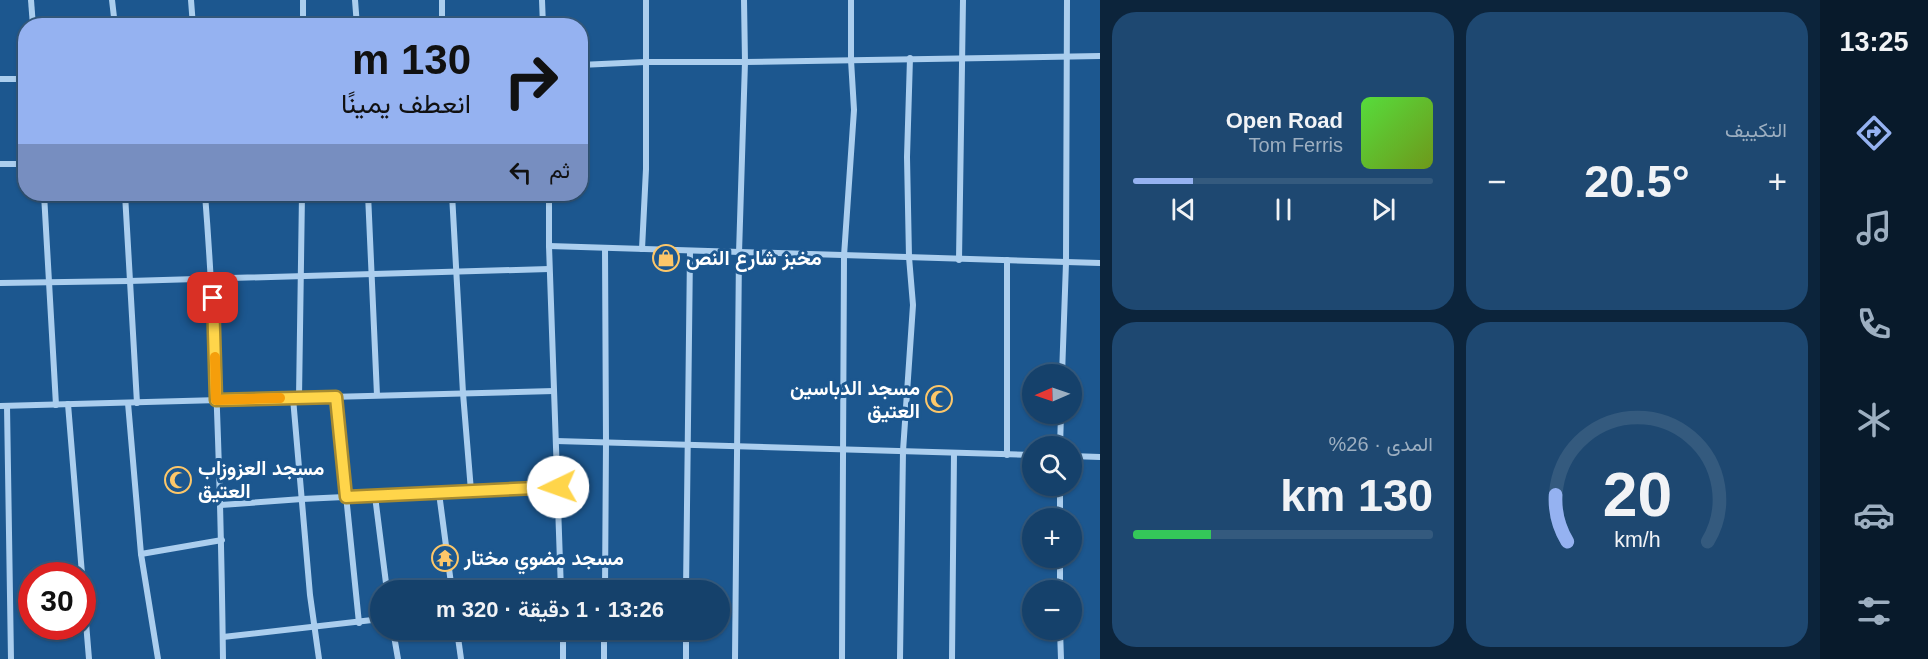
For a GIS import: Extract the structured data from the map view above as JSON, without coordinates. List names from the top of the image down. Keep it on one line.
{"places":{"shop":["مخبز شارع النص"],"mosque":["مسجد الدباسين العتيق","مسجد العزوزاب العتيق"],"temple":["مسجد مضوي مختار"]},"north":"left","page":{"tabs":"13:25","tile":["التكييف",["المدى · 26%","130 km"]],"turn":["130 m","انعطف يمينًا"],"song":["Open Road","Tom Ferris"],"then":"ثم","heat":["−","20.5°","+"],"map_buttons":["+","−"],"limit":"30","trip":"13:26 · 1 دقيقة · 320 m","gauge":["20","km/h"]}}
